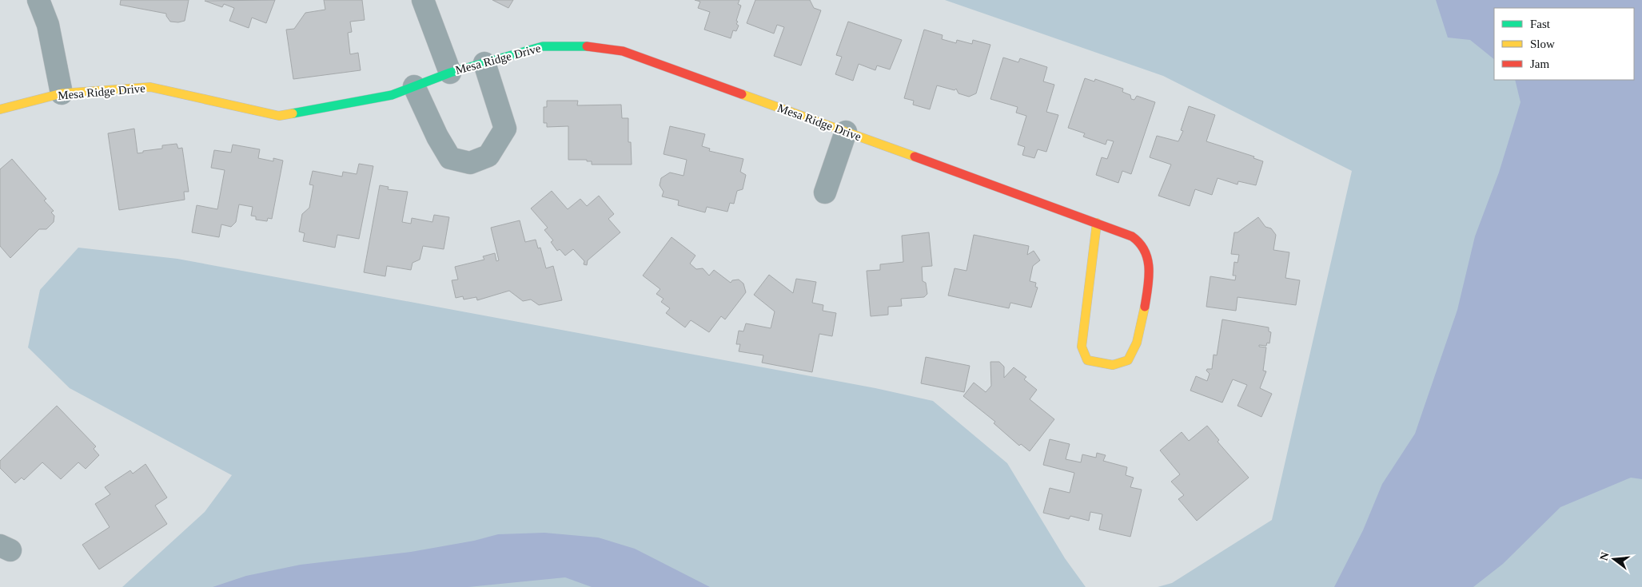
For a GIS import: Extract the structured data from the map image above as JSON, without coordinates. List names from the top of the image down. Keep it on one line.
{"streets":{"street":["Mesa Ridge Drive"]},"legend":["Fast","Slow","Jam"],"north":"left"}
